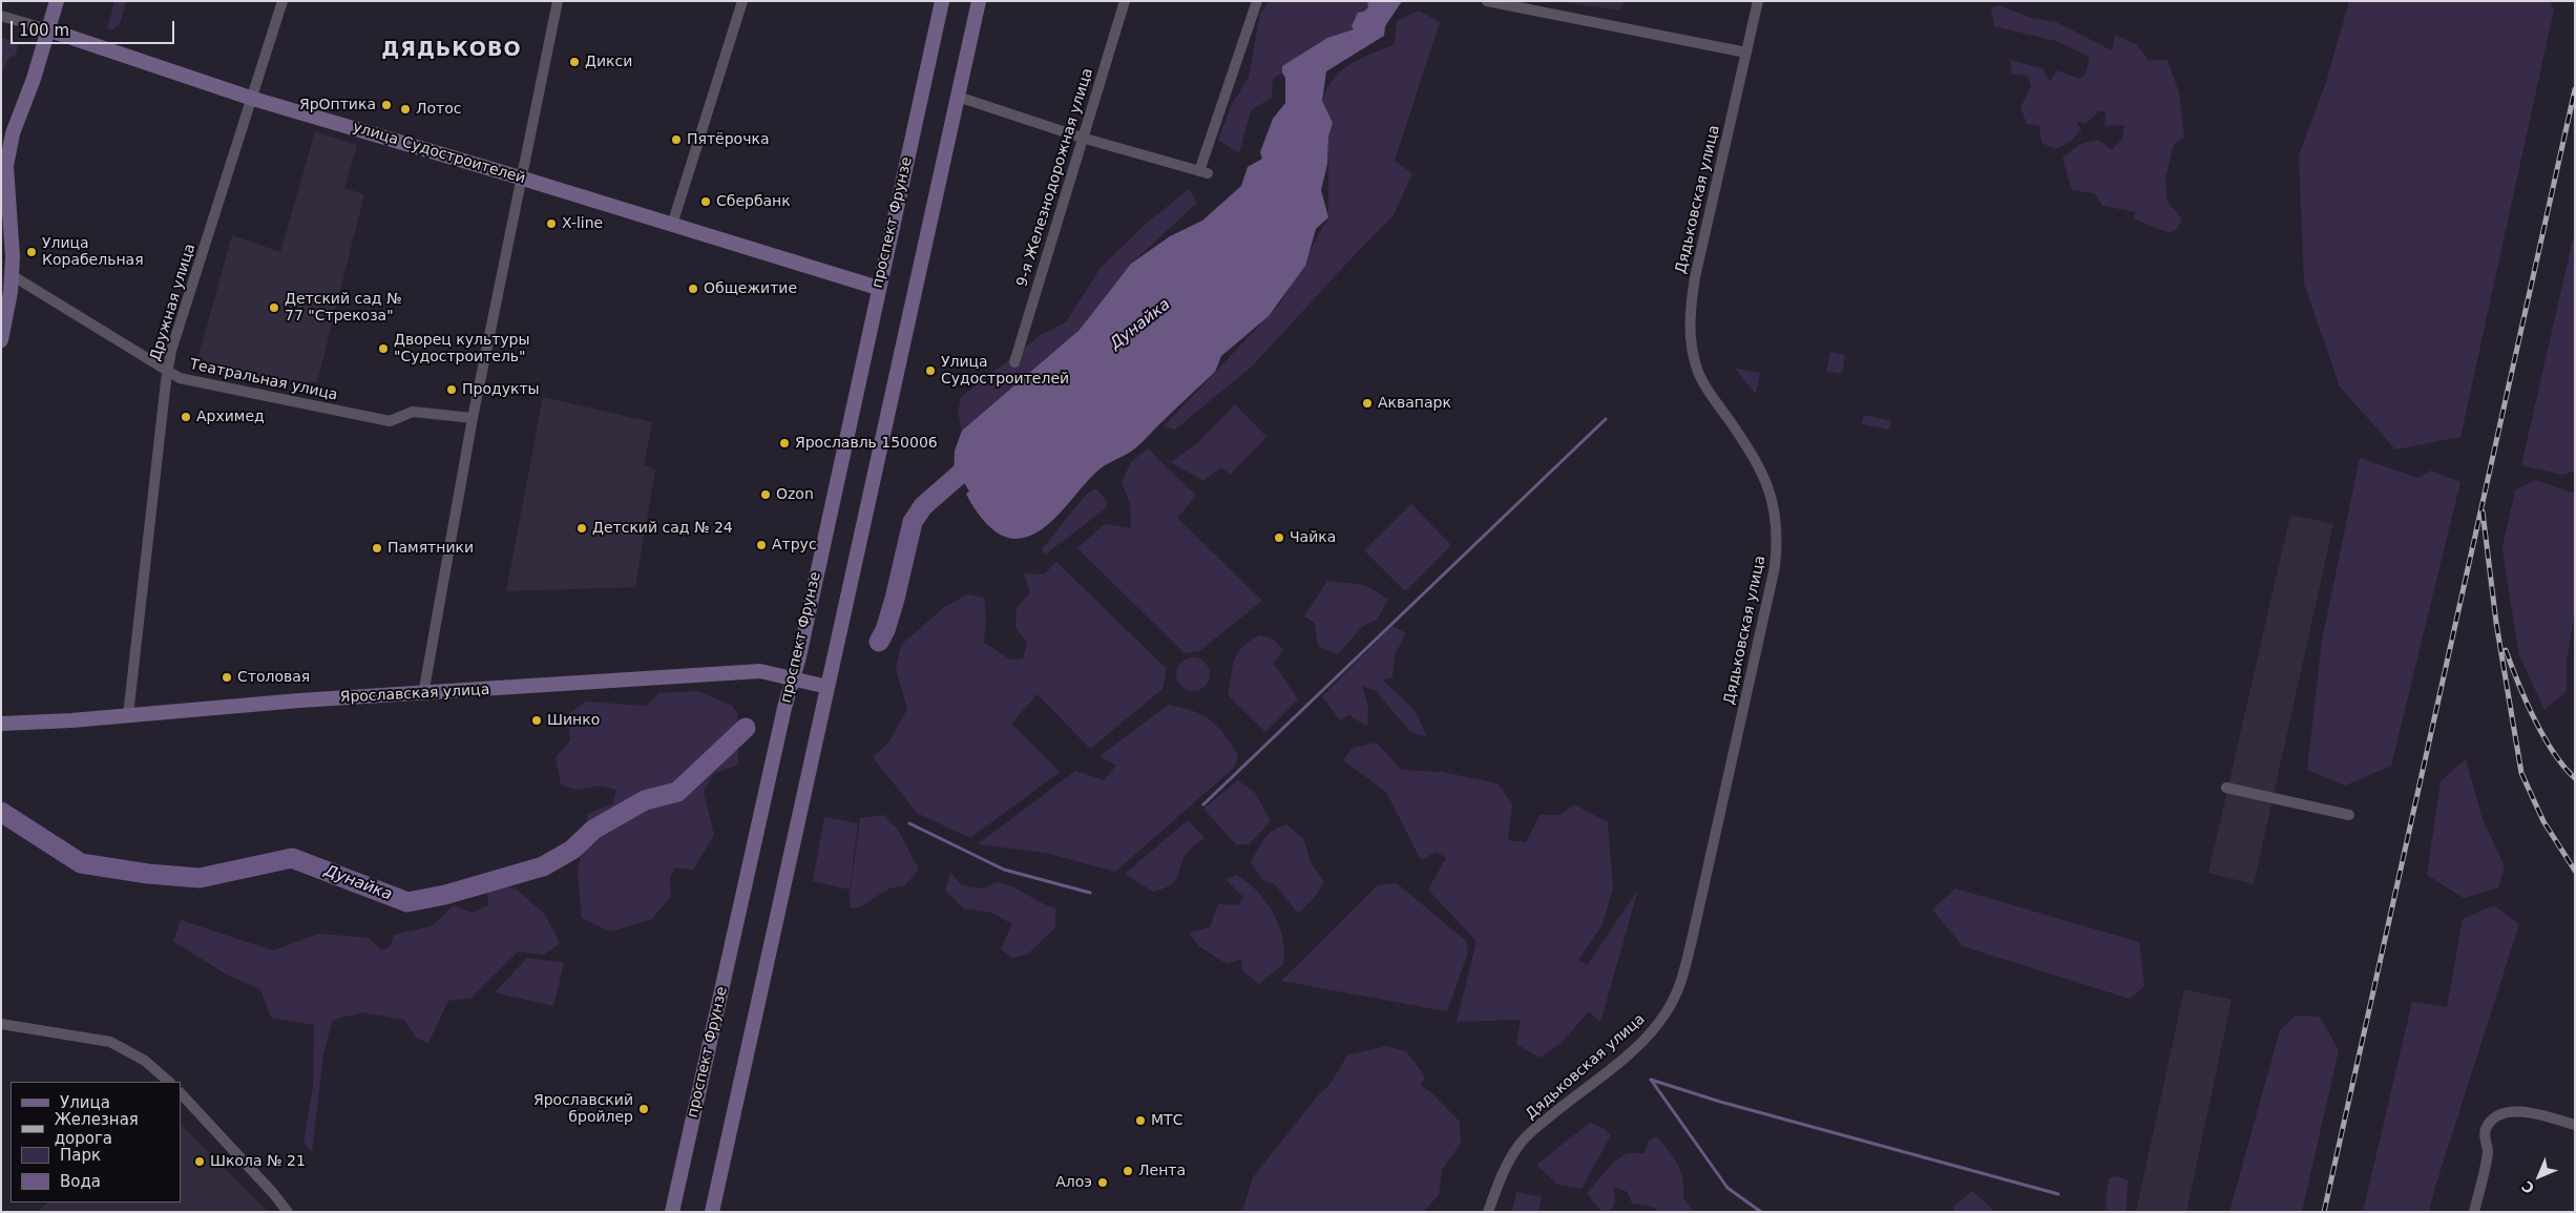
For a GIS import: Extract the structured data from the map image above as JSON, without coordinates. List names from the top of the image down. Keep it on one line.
{"streets":{"main road":["улица Судостроителей","проспект Фрунзе","Ярославская улица"],"street":["9-я Железнодорожная улица","Дядьковская улица","Дружная улица","Театральная улица"]},"crossings":[["улица Судостроителей","проспект Фрунзе"],["улица Судостроителей","Дружная улица"],["проспект Фрунзе","Ярославская улица"],["Дружная улица","Театральная улица"],["Дружная улица","Ярославская улица"]],"districts":["ДЯДЬКОВО"],"water":["Дунайка"],"places":["Дикси","ЯрОптика","Лотос","Пятёрочка","Сбербанк","X-line","Улица Корабельная","Общежитие","Детский сад № 77 \"Стрекоза\"","Дворец культуры \"Судостроитель\"","Улица Судостроителей","Продукты","Аквапарк","Архимед","Ярославль 150006","Ozon","Детский сад № 24","Чайка","Атрус","Памятники","Столовая","Шинко","Ярославский бройлер","МТС","Школа № 21","Лента","Алоэ"],"legend":["Улица","Железная дорога","Парк","Вода"],"scale_bar":"100 m","north":"bottom left"}
